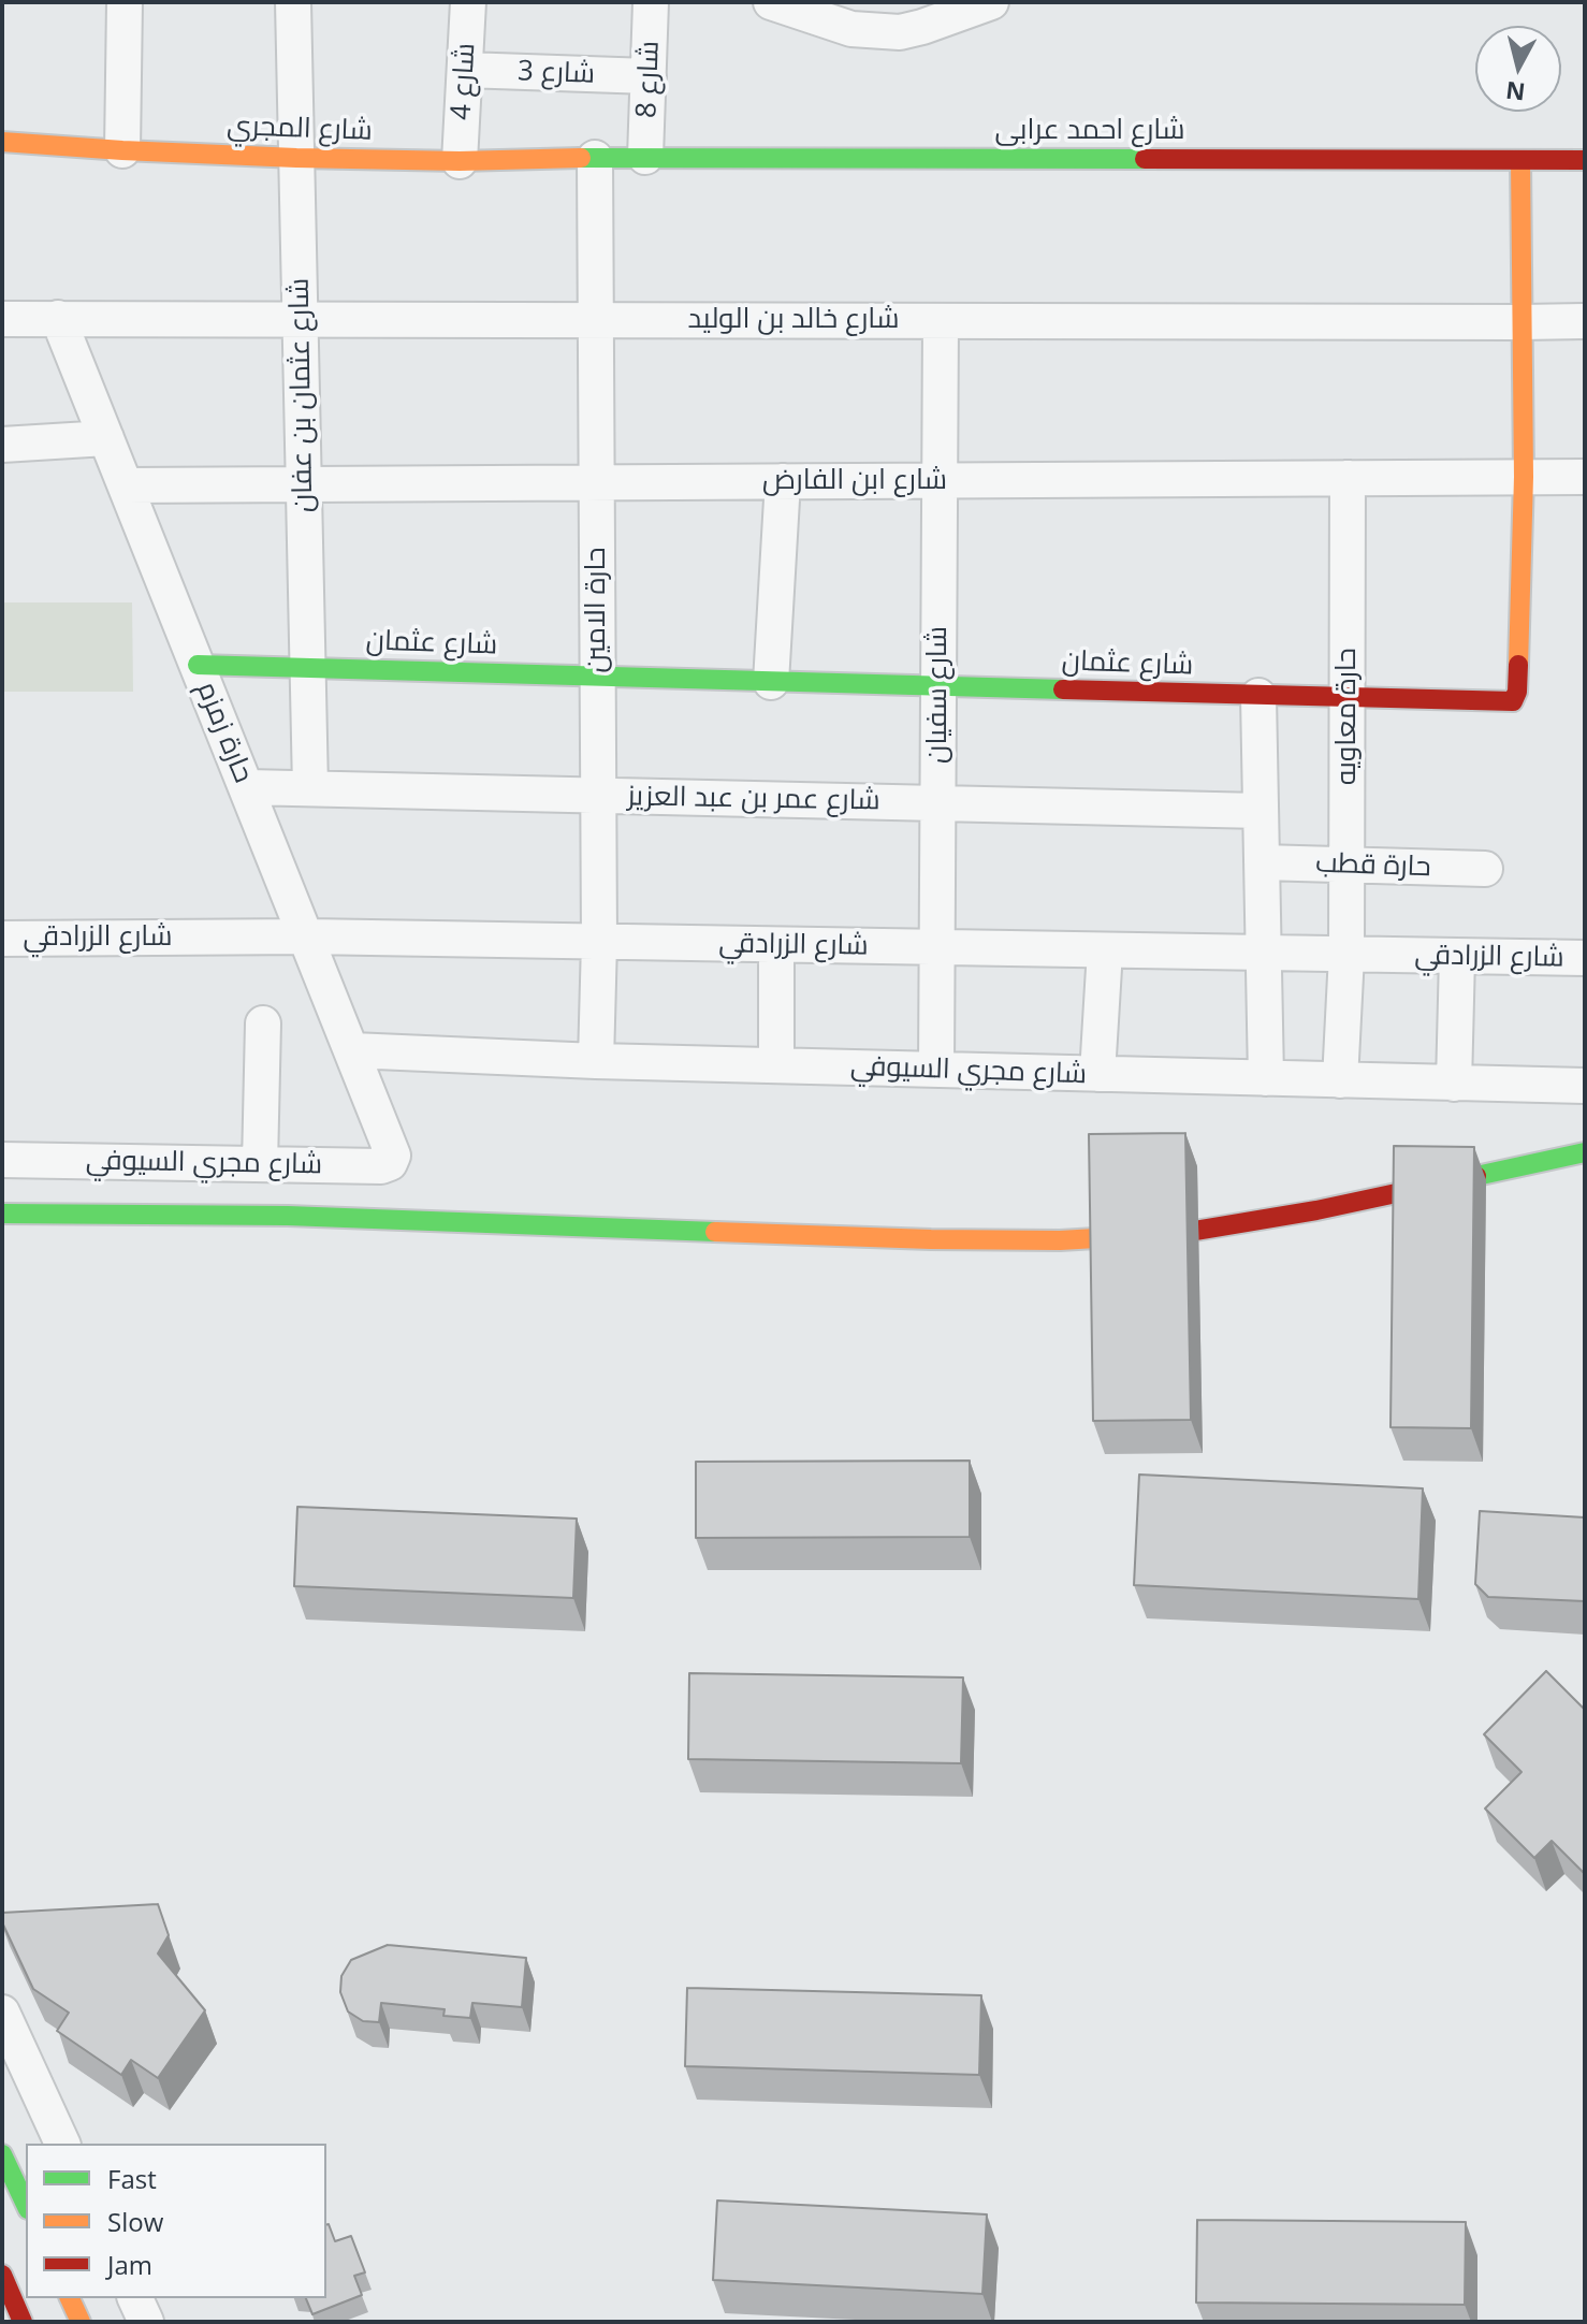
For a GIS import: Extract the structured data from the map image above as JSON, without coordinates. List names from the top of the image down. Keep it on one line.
{"streets":{"main road":["شارع المجري","شارع احمد عرابى","شارع عثمان"],"street":["شارع 3","شارع 8","شارع 4","شارع خالد بن الوليد","شارع عثمان بن عفان","شارع ابن الفارض","حارة الامين","شارع سفيان","حارة معاويه","حارة زمزم","شارع عمر بن عبد العزيز","حارة قطب","شارع الزرادقي","شارع مجري السيوفي"]},"crossings":[["شارع 3","شارع 8"],["شارع 3","شارع 4"],["شارع 8","شارع احمد عرابى"],["شارع 4","شارع المجري"],["شارع المجري","شارع احمد عرابى"],["شارع المجري","شارع عثمان بن عفان"],["شارع المجري","حارة الامين"],["شارع احمد عرابى","حارة الامين"],["شارع احمد عرابى","شارع عثمان"],["شارع خالد بن الوليد","شارع عثمان بن عفان"],["شارع خالد بن الوليد","حارة الامين"],["شارع خالد بن الوليد","شارع عثمان"],["شارع خالد بن الوليد","شارع سفيان"],["شارع خالد بن الوليد","حارة زمزم"],["شارع عثمان بن عفان","شارع ابن الفارض"],["شارع عثمان بن عفان","شارع عثمان"],["شارع عثمان بن عفان","شارع عمر بن عبد العزيز"],["شارع ابن الفارض","حارة الامين"],["شارع ابن الفارض","شارع عثمان"],["شارع ابن الفارض","شارع سفيان"],["شارع ابن الفارض","حارة معاويه"],["شارع ابن الفارض","حارة زمزم"],["حارة الامين","شارع عثمان"],["حارة الامين","شارع عمر بن عبد العزيز"],["حارة الامين","شارع الزرادقي"],["حارة الامين","شارع مجري السيوفي"],["شارع عثمان","شارع سفيان"],["شارع عثمان","حارة معاويه"],["شارع عثمان","حارة زمزم"],["شارع سفيان","شارع عمر بن عبد العزيز"],["شارع سفيان","شارع الزرادقي"],["شارع سفيان","شارع مجري السيوفي"],["حارة معاويه","حارة قطب"],["حارة معاويه","شارع الزرادقي"],["حارة معاويه","شارع مجري السيوفي"],["حارة زمزم","شارع عمر بن عبد العزيز"],["حارة زمزم","شارع الزرادقي"],["حارة زمزم","شارع مجري السيوفي"]],"legend":["Fast","Slow","Jam"],"north":"bottom"}
